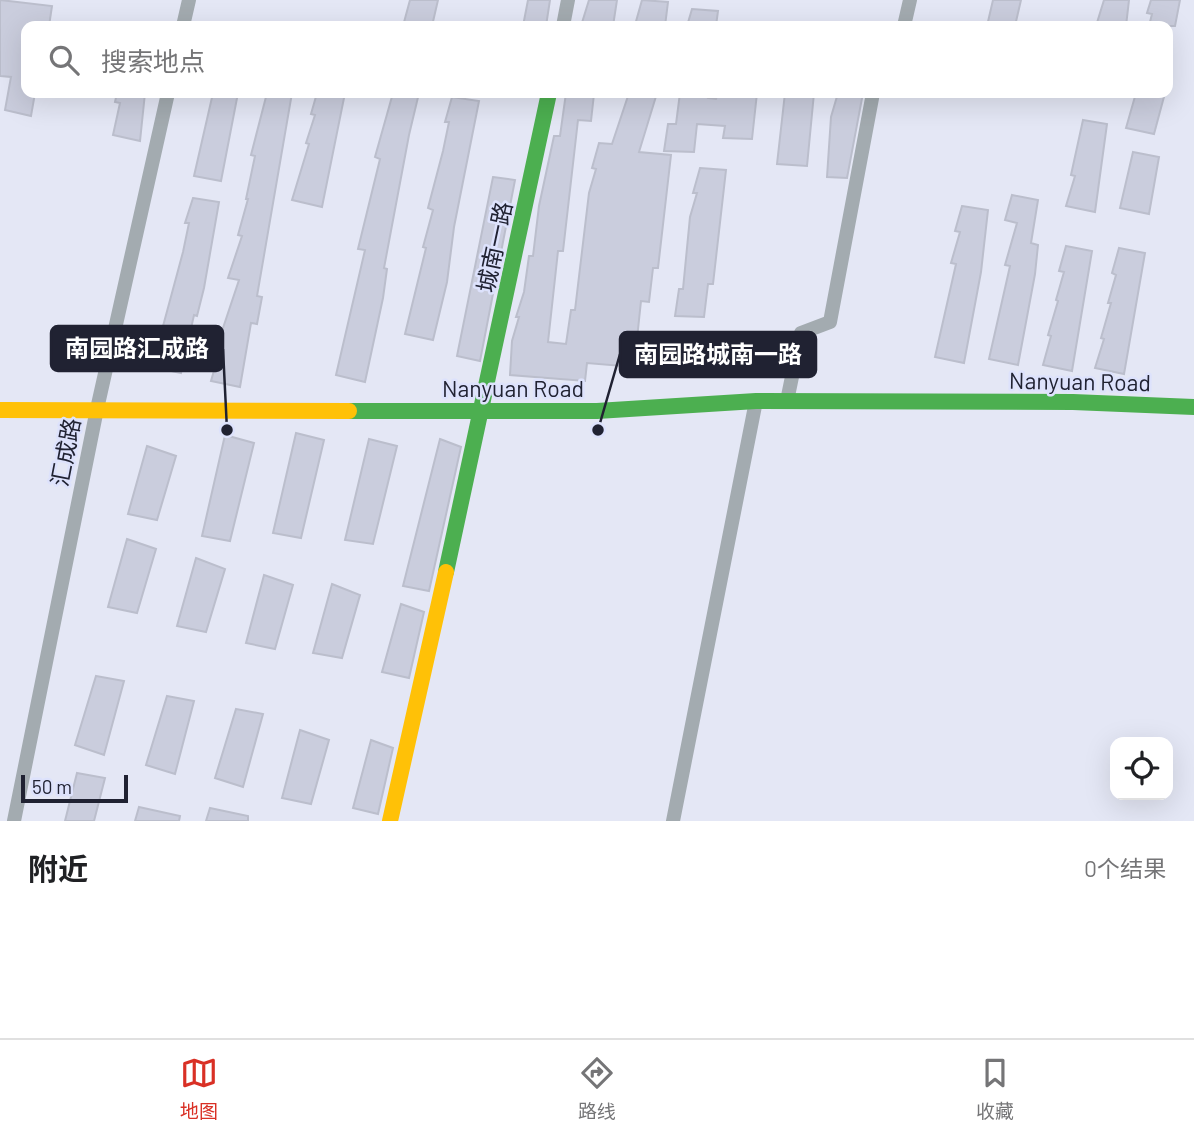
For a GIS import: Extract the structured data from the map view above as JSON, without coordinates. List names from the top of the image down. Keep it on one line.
{"streets":{"street":["城南一路","Nanyuan Road","汇成路"]},"crossings":[["城南一路","Nanyuan Road"],["Nanyuan Road","汇成路"]],"places":["南园路汇成路","南园路城南一路"],"scale_bar":"50 m","page":{"search":"搜索地点","scale":"50 m","heading":["附近","0个结果"],"nav":["地图","路线","收藏"]}}
